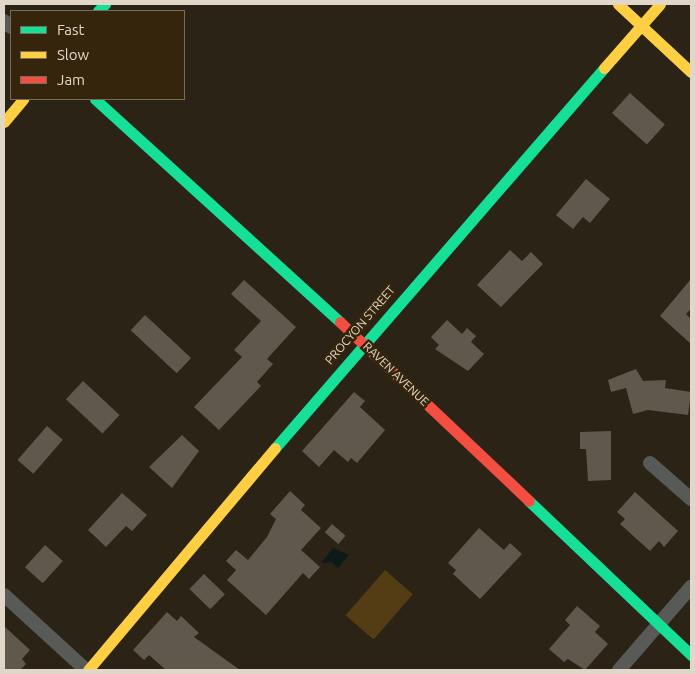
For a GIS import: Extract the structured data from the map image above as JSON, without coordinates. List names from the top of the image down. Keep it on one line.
{"streets":{"street":["PROCYON STREET","RAVEN AVENUE"]},"crossings":[["PROCYON STREET","RAVEN AVENUE"]],"legend":["Fast","Slow","Jam"]}
